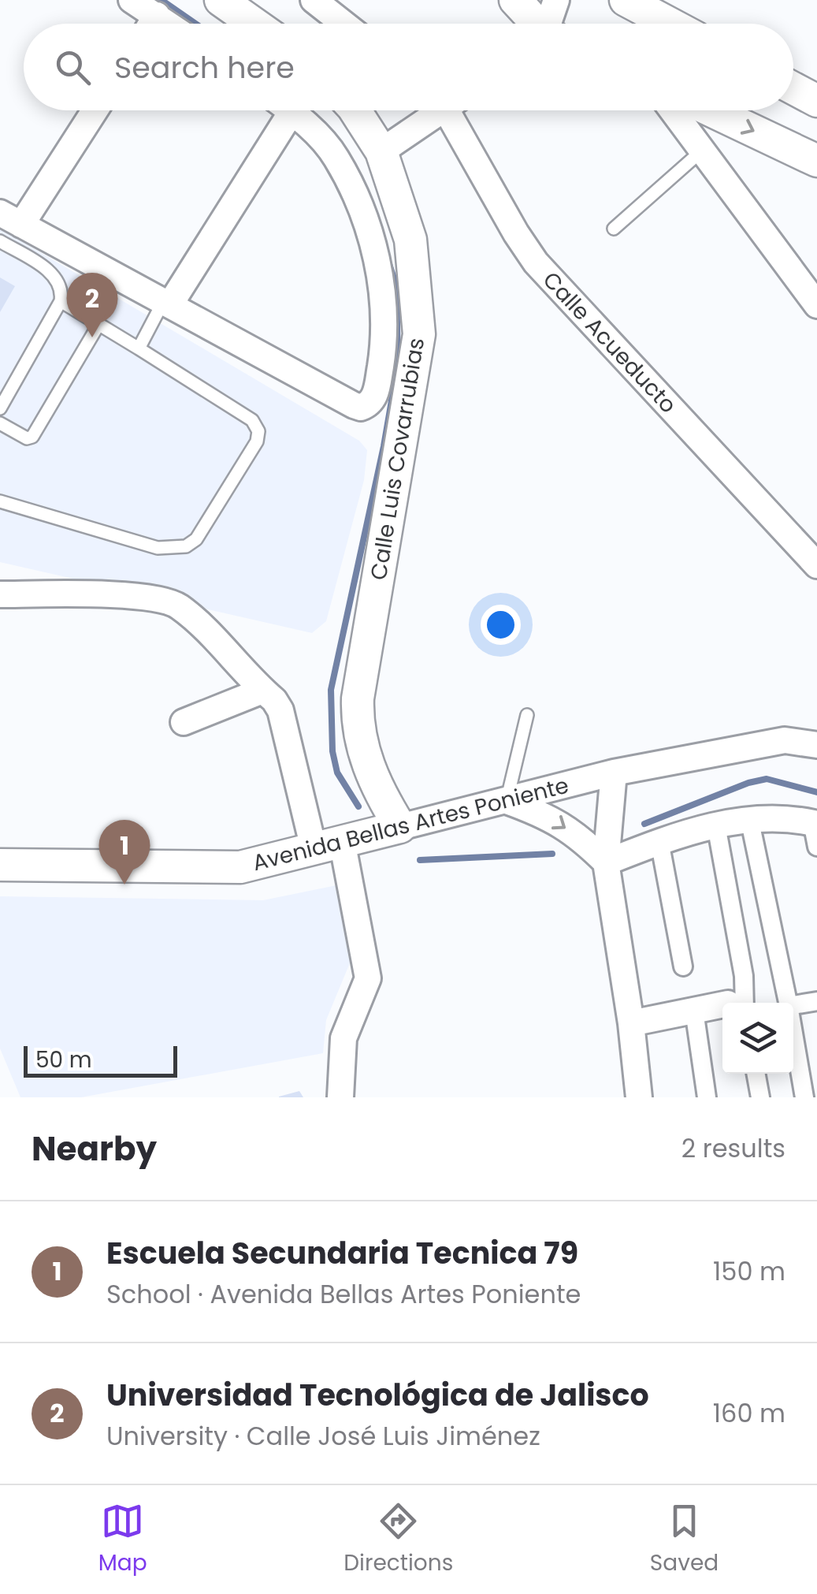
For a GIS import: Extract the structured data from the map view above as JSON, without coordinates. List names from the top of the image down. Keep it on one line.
{"streets":{"street":["Calle Acueducto","Calle Luis Covarrubias","Avenida Bellas Artes Poniente"]},"crossings":[["Calle Luis Covarrubias","Avenida Bellas Artes Poniente"]],"scale_bar":"50 m","page":{"search":"Search here","pins":["2","1"],"scale":"50 m","heading":["Nearby","2 results"],"list":[{"mark":"1","name":"Escuela Secundaria Tecnica 79","note":"School · Avenida Bellas Artes Poniente","value":"150 m"},{"mark":"2","name":"Universidad Tecnológica de Jalisco","note":"University · Calle José Luis Jiménez","value":"160 m"}],"nav":["Map","Directions","Saved"]}}
